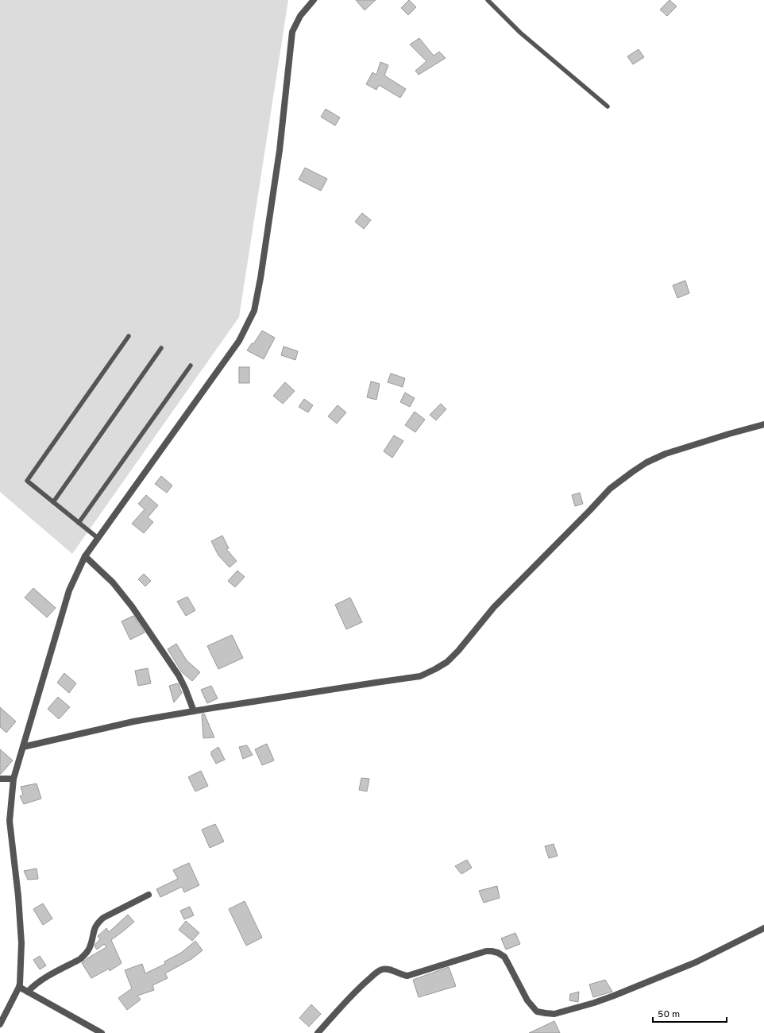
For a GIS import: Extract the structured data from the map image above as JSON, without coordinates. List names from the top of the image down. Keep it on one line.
{"scale_bar":"50 m"}
